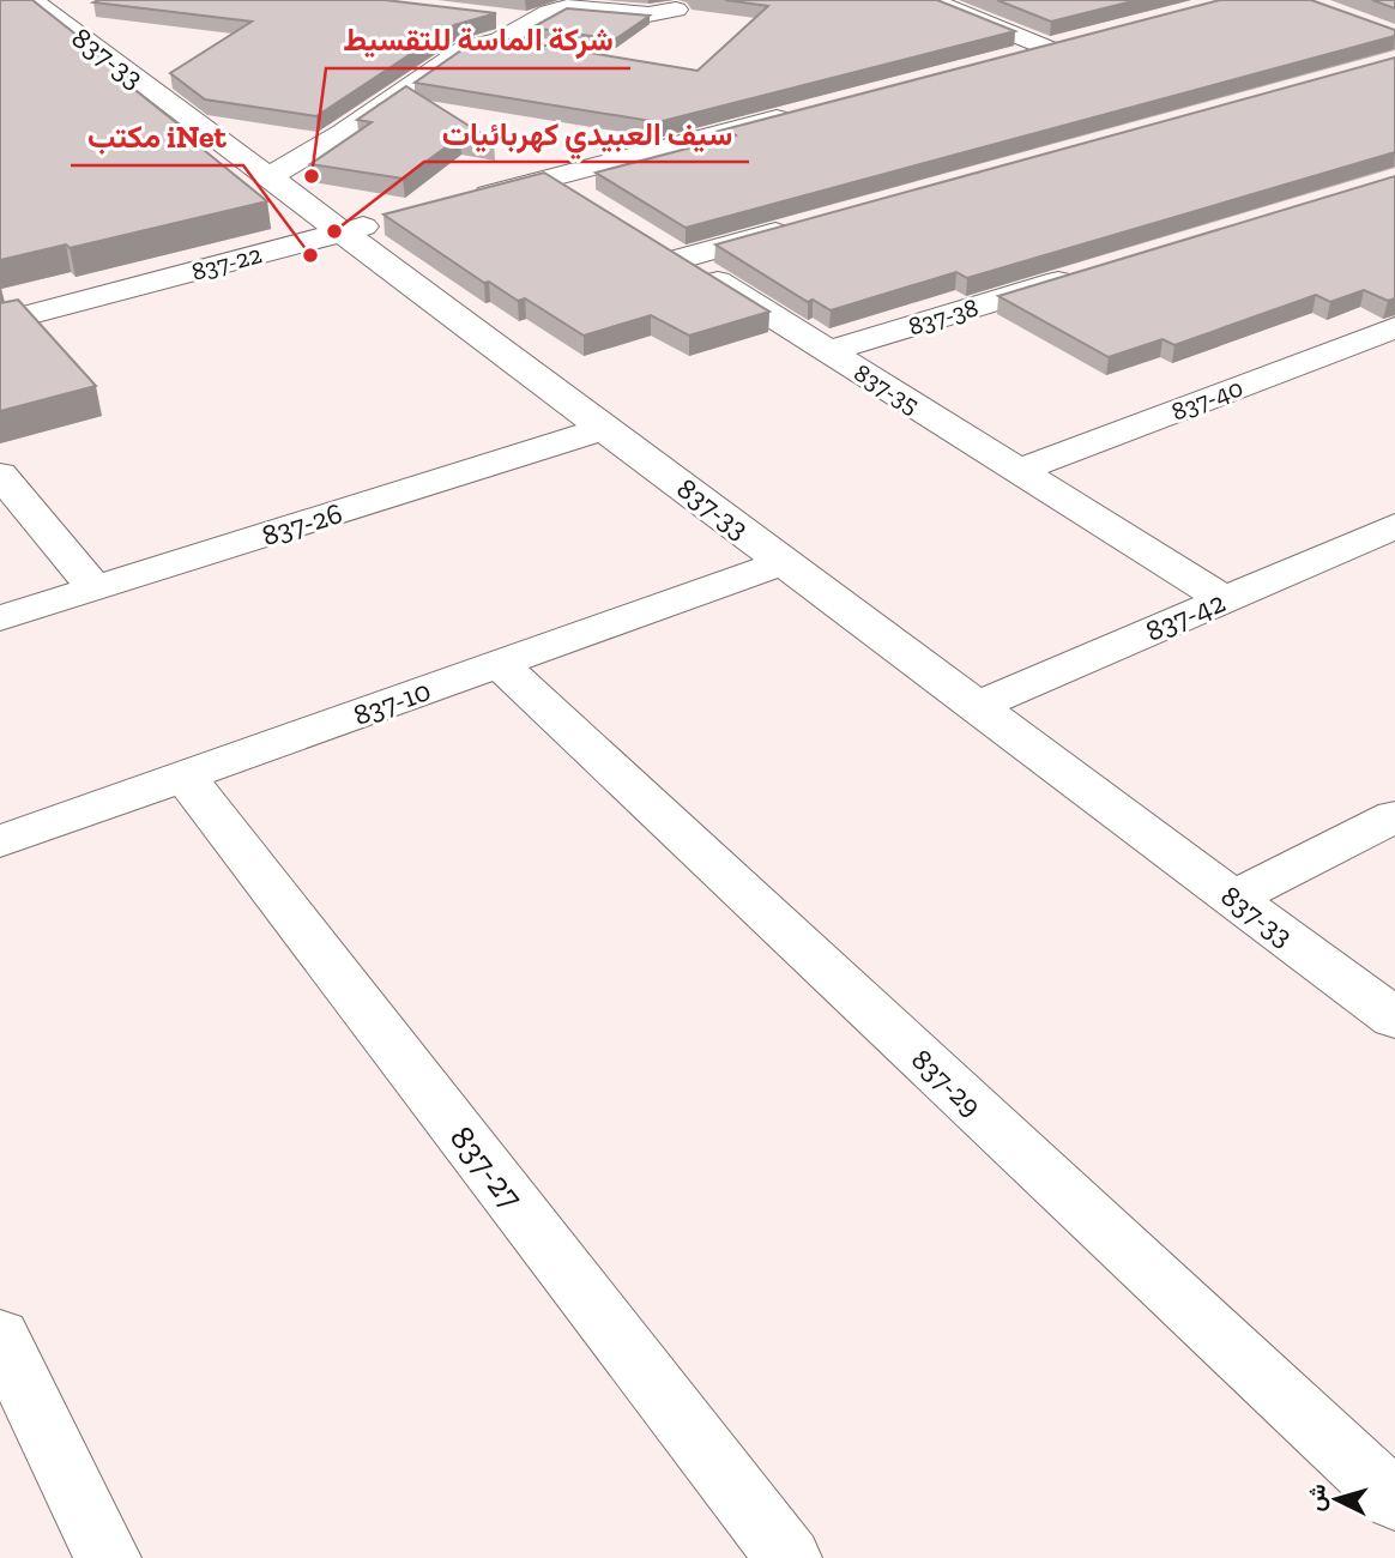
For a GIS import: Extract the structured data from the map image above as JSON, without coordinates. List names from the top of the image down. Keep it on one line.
{"streets":{"street":["837-33","837-22","837-38","837-35","837-40","837-26","837-42","837-10","837-29","837-27"]},"crossings":[["837-33","837-22"],["837-33","837-26"],["837-33","837-42"],["837-33","837-10"],["837-38","837-35"],["837-35","837-40"],["837-35","837-42"],["837-10","837-29"],["837-10","837-27"]],"places":["شركة الماسة للتقسيط","سيف العبيدي كهربائيات","مكتب iNet"],"north":"left"}
